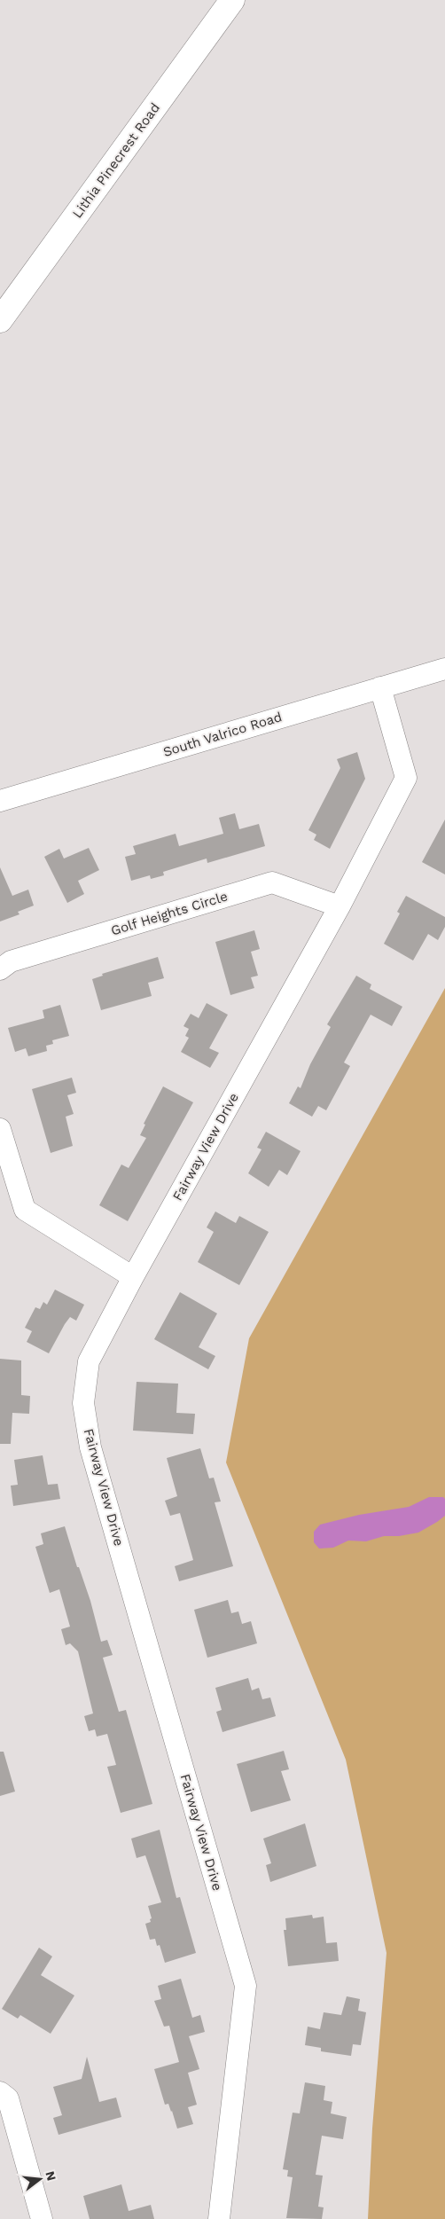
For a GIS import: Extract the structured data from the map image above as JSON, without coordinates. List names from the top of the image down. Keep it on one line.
{"streets":{"main road":["Lithia Pinecrest Road"],"street":["South Valrico Road","Golf Heights Circle","Fairway View Drive"]},"crossings":[["South Valrico Road","Fairway View Drive"],["Golf Heights Circle","Fairway View Drive"]],"north":"right"}
